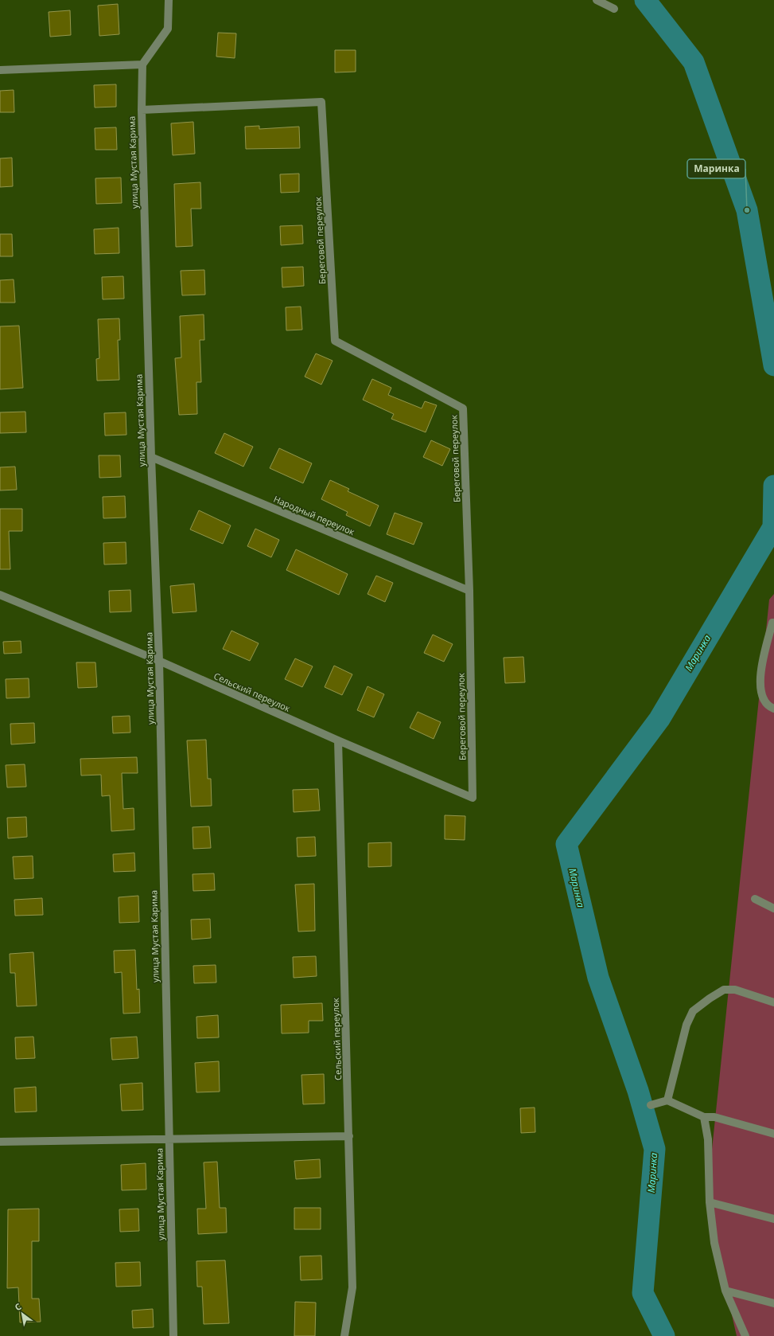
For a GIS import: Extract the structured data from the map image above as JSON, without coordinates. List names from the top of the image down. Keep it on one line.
{"streets":{"street":["улица Мустая Карима","Береговой переулок","Народный переулок","Сельский переулок"]},"crossings":[["улица Мустая Карима","Береговой переулок"],["улица Мустая Карима","Народный переулок"],["улица Мустая Карима","Сельский переулок"],["Береговой переулок","Народный переулок"],["Береговой переулок","Сельский переулок"]],"water":["Маринка"],"places":["Маринка"],"north":"top left"}
